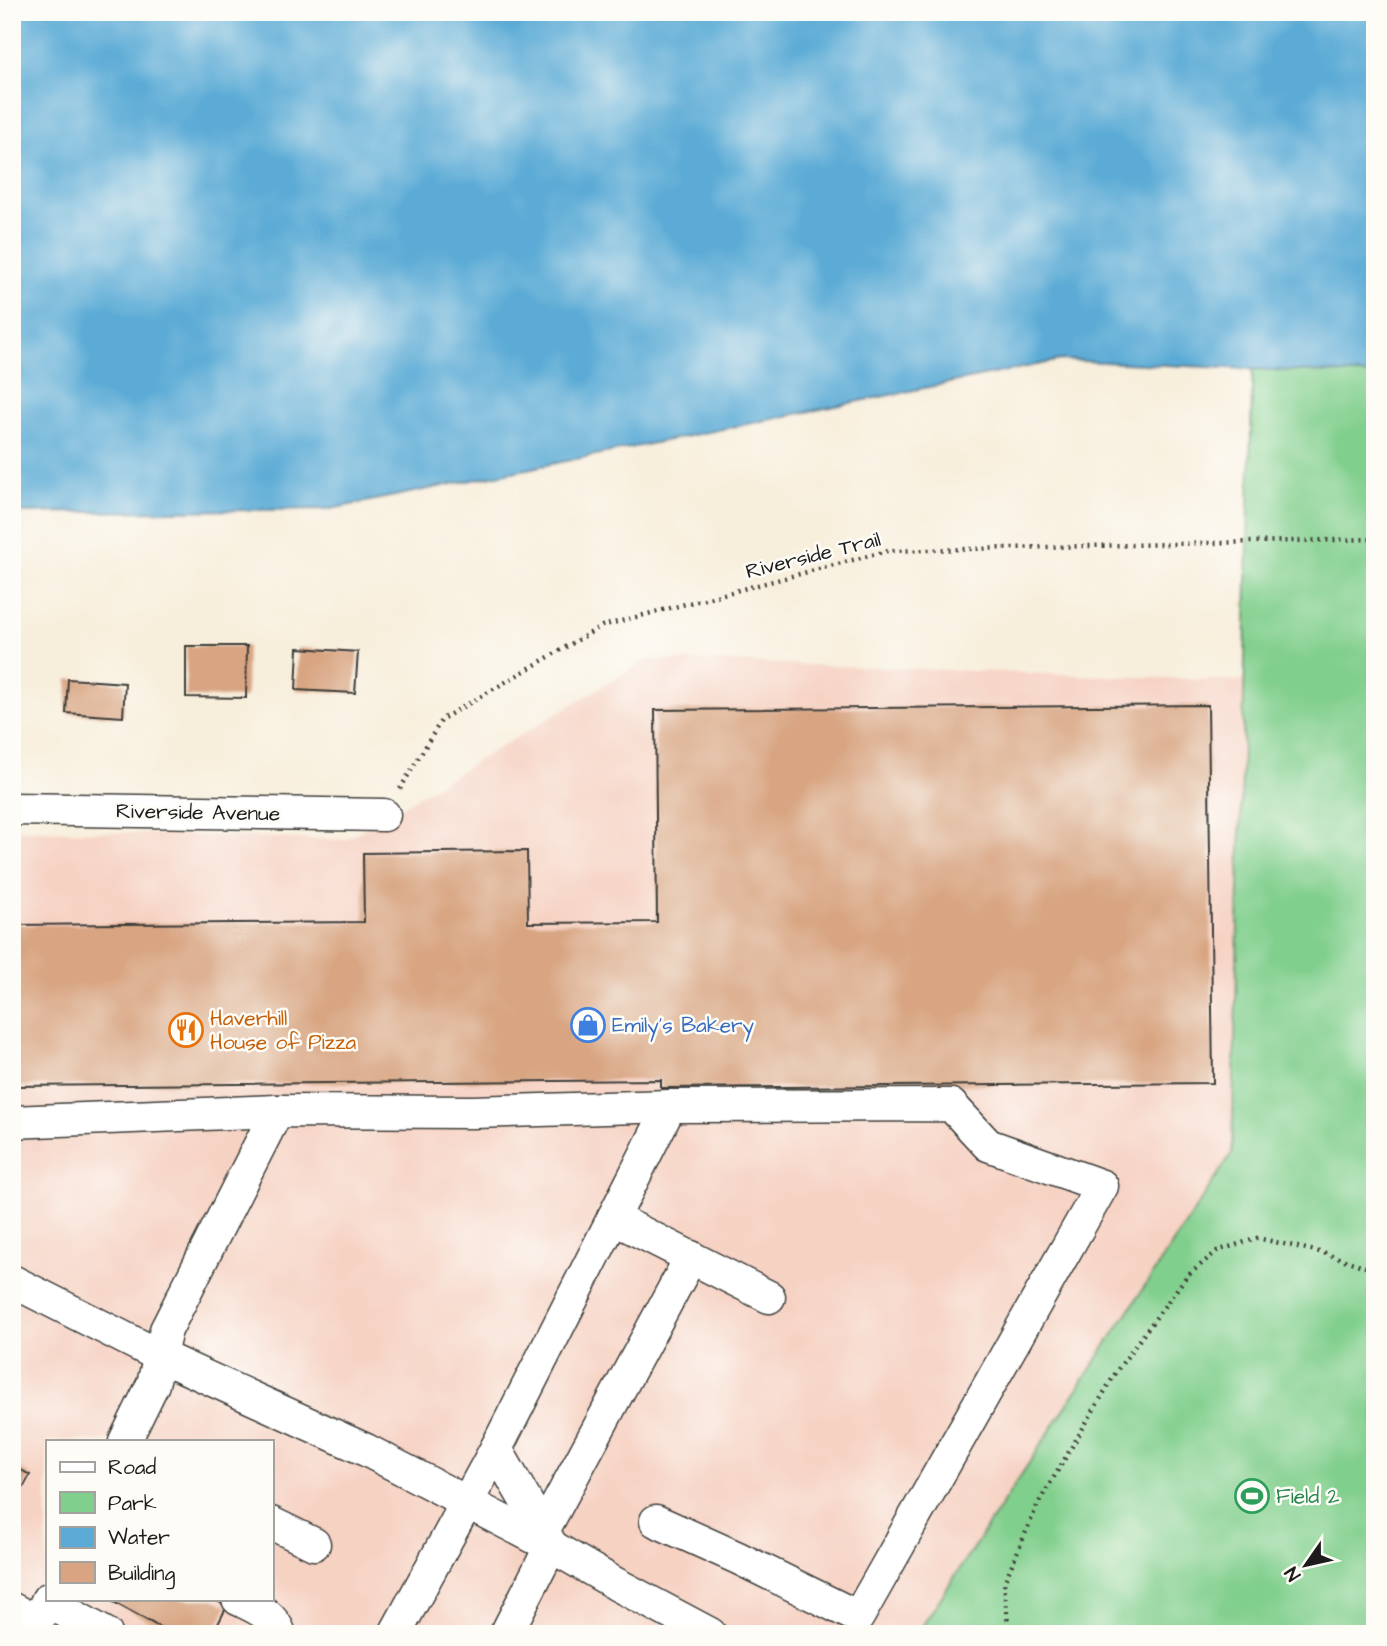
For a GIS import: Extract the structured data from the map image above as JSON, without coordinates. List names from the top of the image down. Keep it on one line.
{"streets":{"street":["Riverside Avenue"],"path":["Riverside Trail"]},"crossings":[["Riverside Trail","Riverside Avenue"]],"places":{"shop":["Emily's Bakery"],"restaurant":["Haverhill House of Pizza"],"sports":["Field 2"]},"legend":["Road","Park","Water","Building"],"north":"bottom left"}
